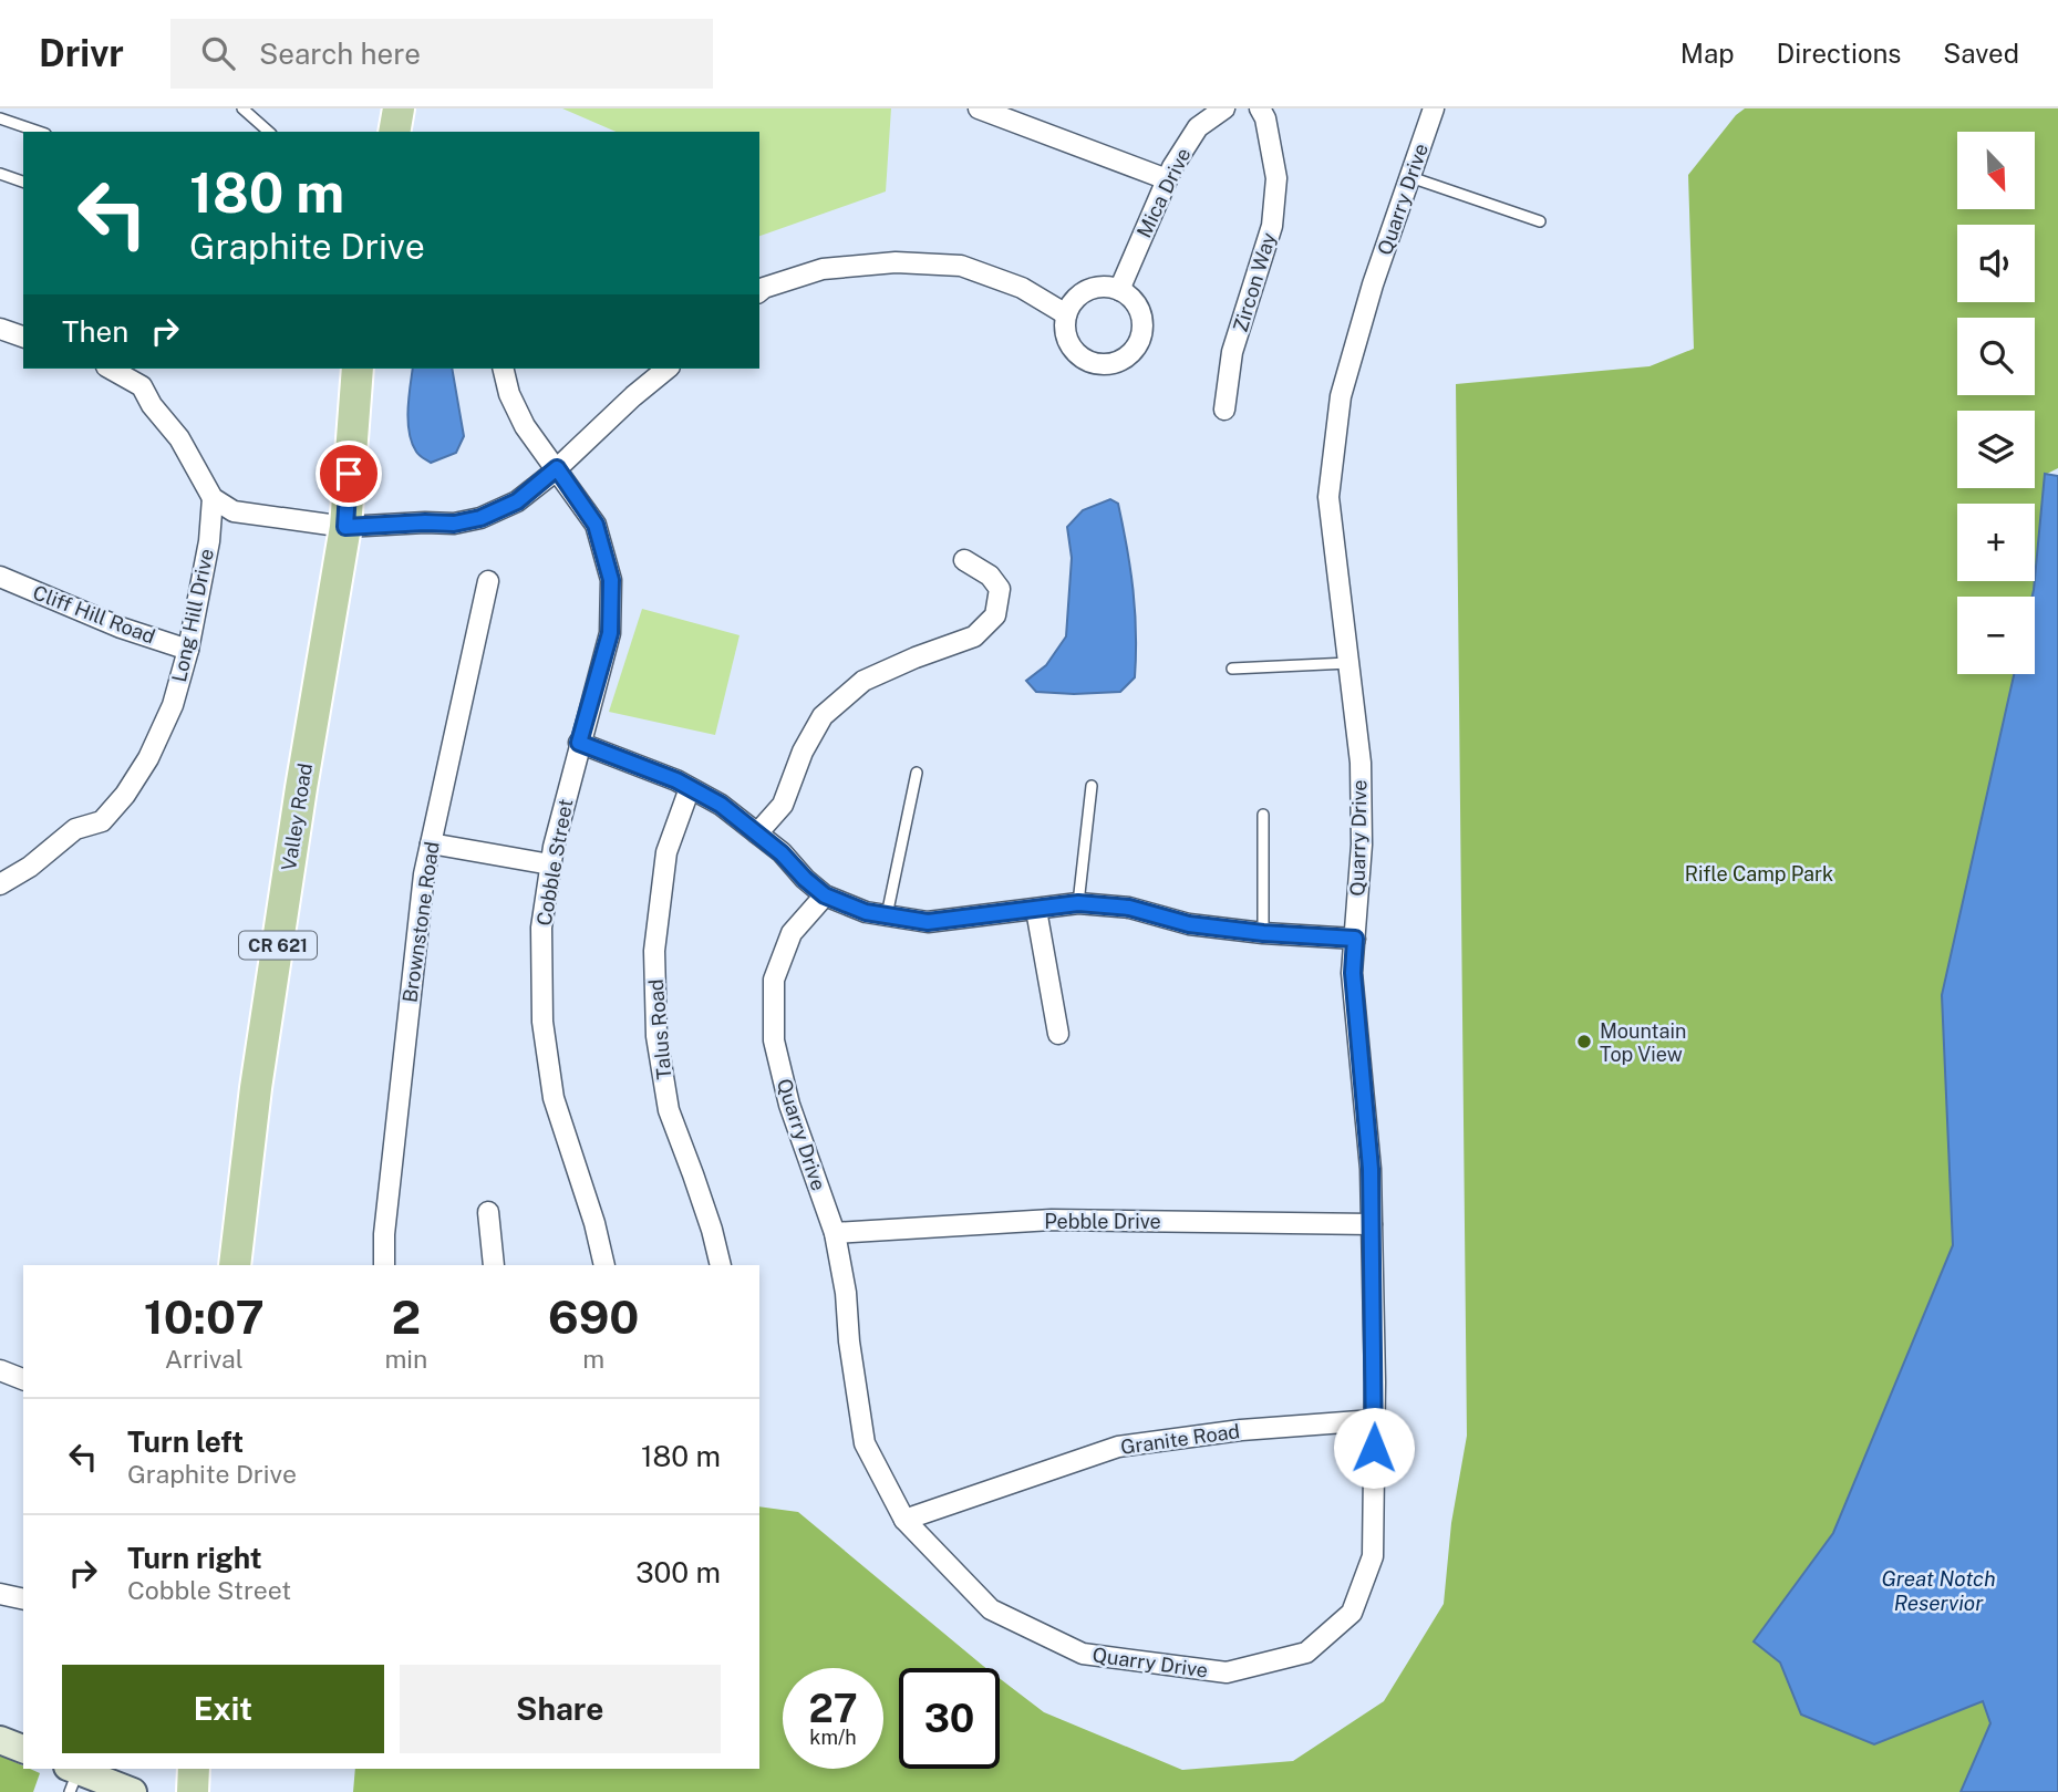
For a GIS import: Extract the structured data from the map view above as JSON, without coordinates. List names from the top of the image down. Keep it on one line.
{"streets":{"main road":["Valley Road","CR 621"],"street":["Mica Drive","Quarry Drive","Zircon Way","Cliff Hill Road","Long Hill Drive","Cobble Street","Brownstone Road","Talus Road","Pebble Drive","Granite Road"]},"crossings":[["Quarry Drive","Pebble Drive"],["Quarry Drive","Granite Road"],["Cliff Hill Road","Long Hill Drive"]],"water":["Great Notch Reservior"],"parks":["Rifle Camp Park"],"places":["Mountain Top View"],"north":"bottom right","page":{"header":"Drivr","search":"Search here","nav":["Map","Directions","Saved"],"map_buttons":["+","−"],"turn":["180 m","Graphite Drive"],"then":"Then","eta":["10:07","Arrival","2","min","690","m"],"list":[{"name":"Turn left","note":"Graphite Drive","value":"180 m"},{"name":"Turn right","note":"Cobble Street","value":"300 m"}],"buttons":["Exit","Share"],"speed":"27 km/h","limit":"30"}}
